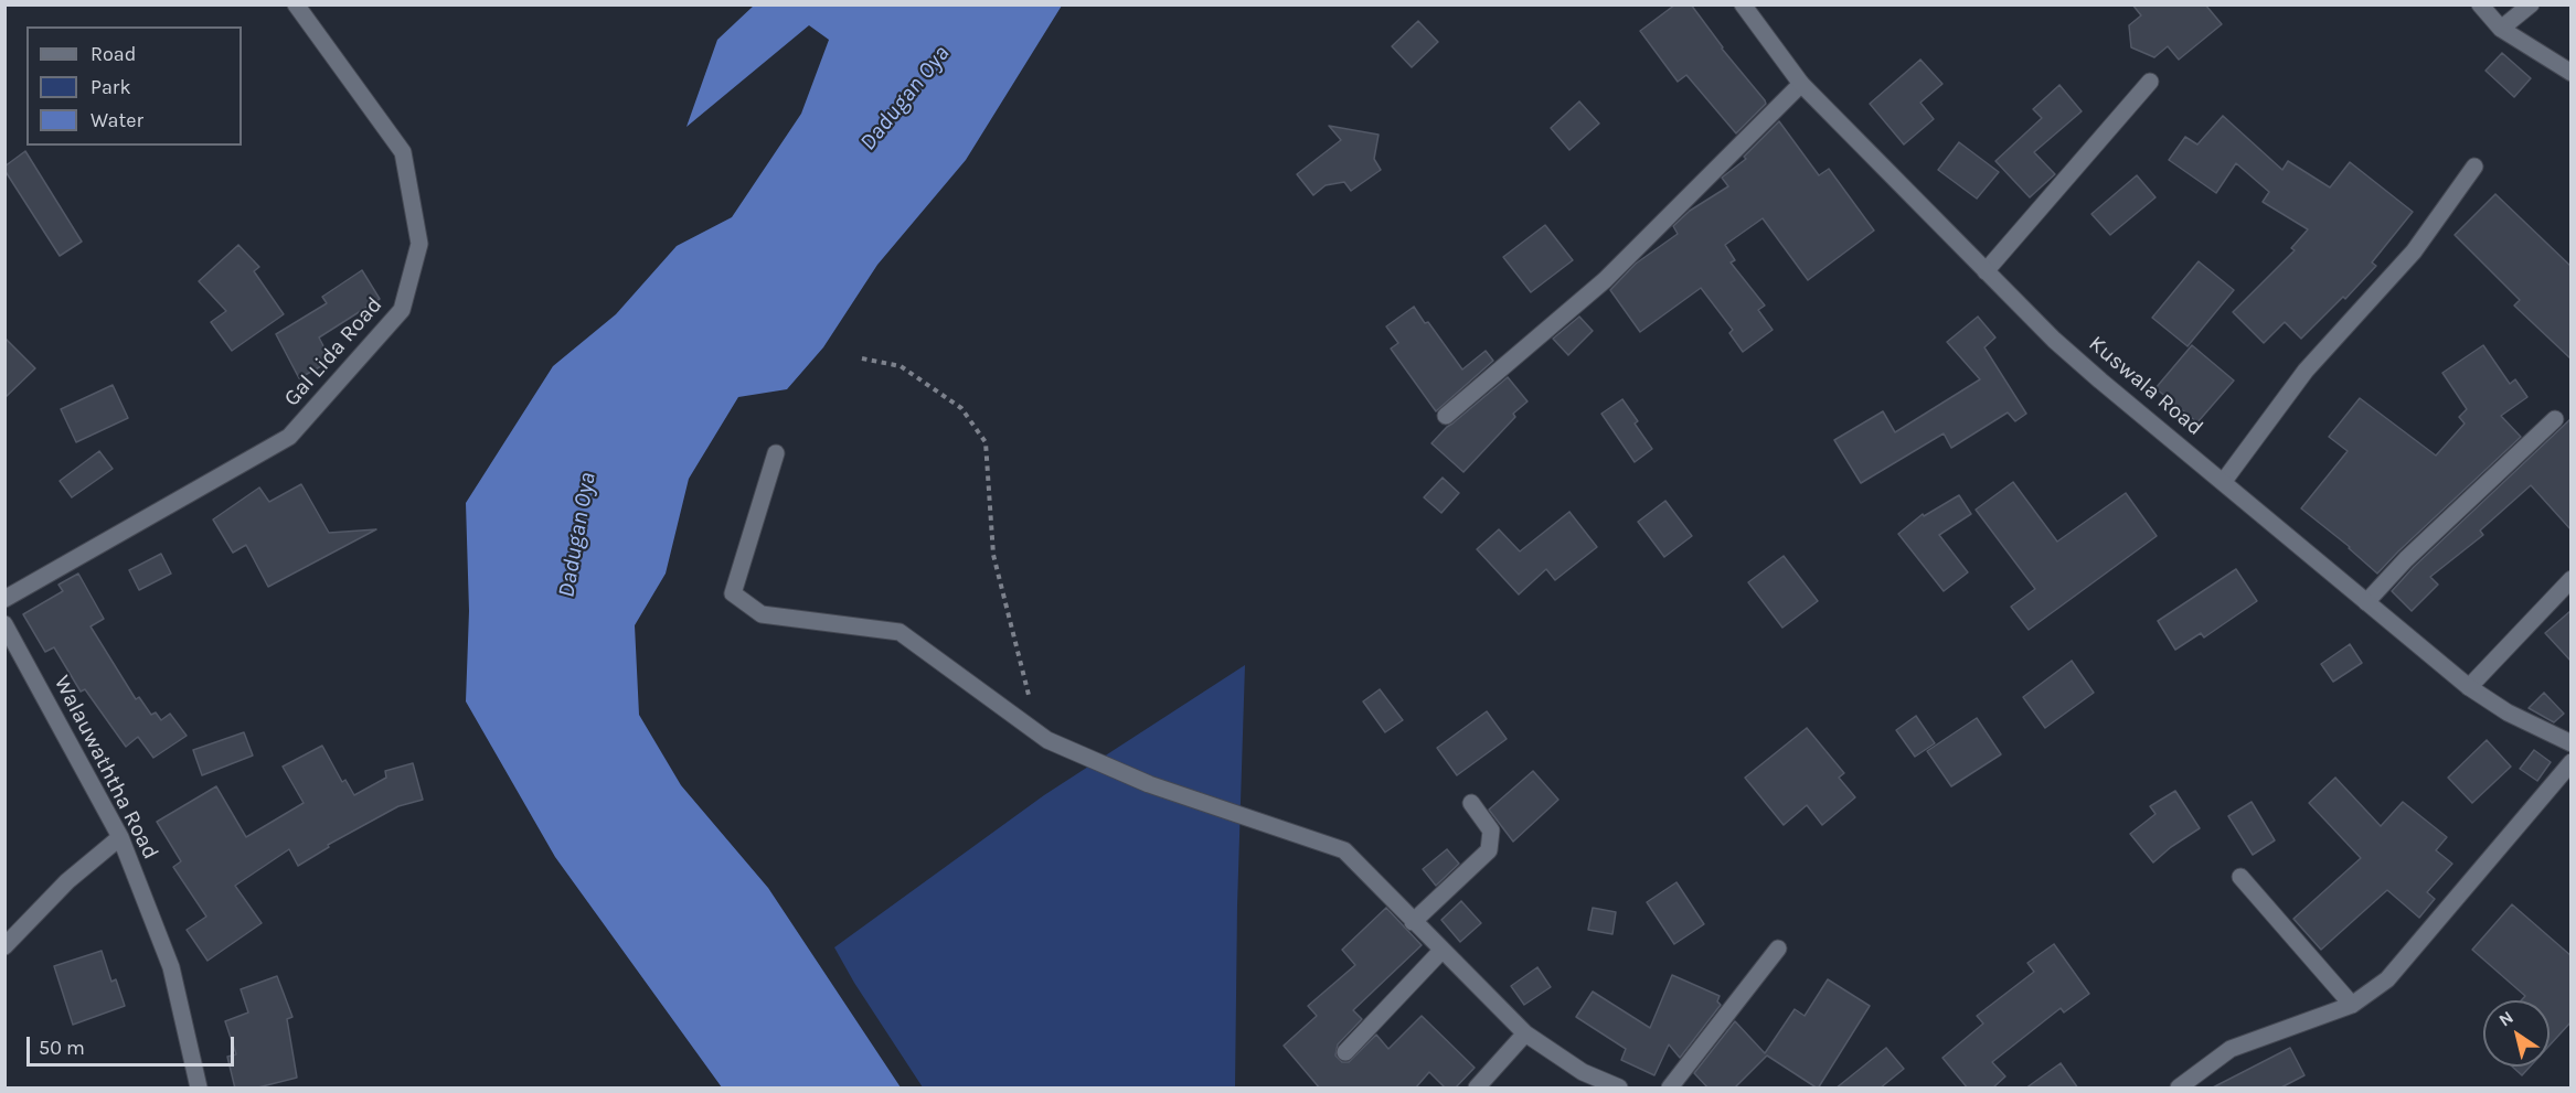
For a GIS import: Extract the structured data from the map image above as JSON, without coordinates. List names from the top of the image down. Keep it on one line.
{"streets":{"street":["Gal Lida Road","Kuswala Road","Walauwaththa Road"]},"water":["Dadugan Oya"],"legend":["Road","Park","Water"],"scale_bar":"50 m","north":"top left"}
